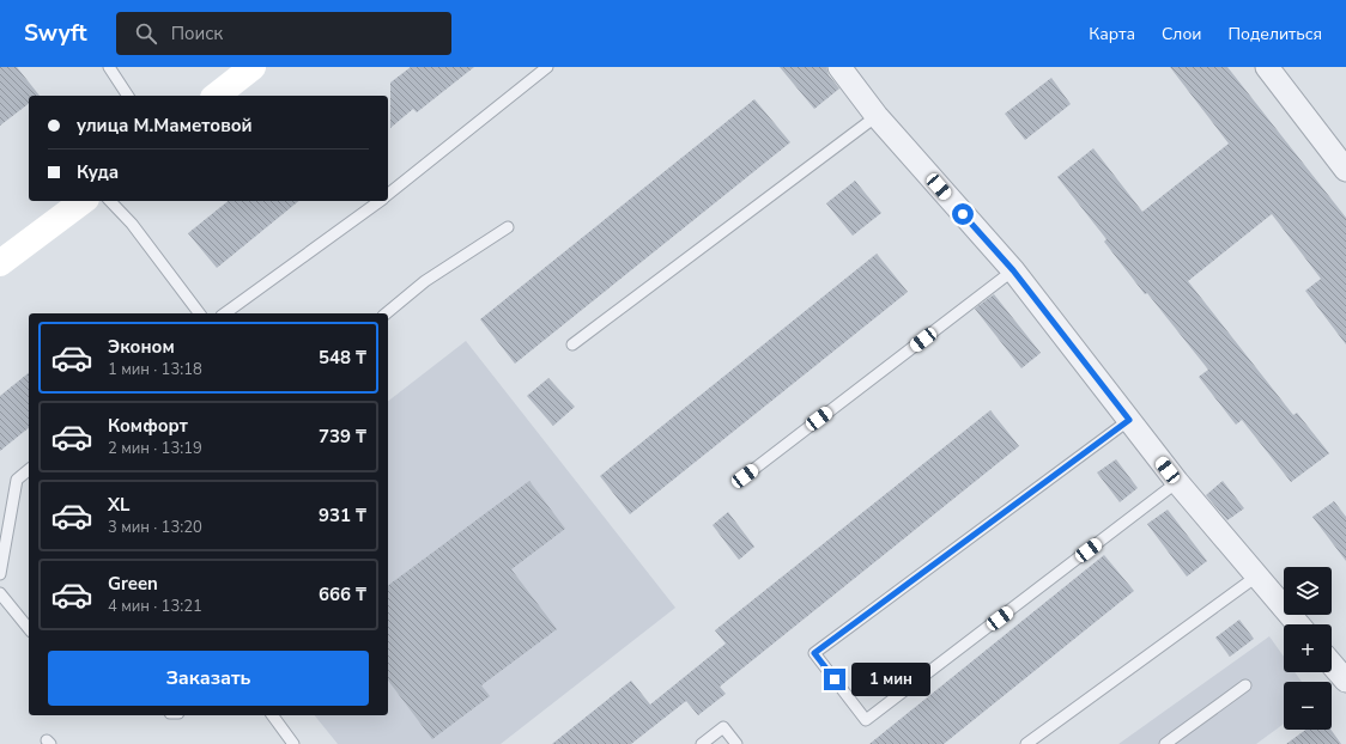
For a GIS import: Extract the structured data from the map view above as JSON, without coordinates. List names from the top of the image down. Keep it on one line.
{"page":{"header":"Swyft","search":"Поиск","nav":["Карта","Слои","Поделиться"],"banner":["улица М.Маметовой","Куда"],"list":[{"name":"Эконом","note":"1 мин · 13:18","value":"548 ₸"},{"name":"Комфорт","note":"2 мин · 13:19","value":"739 ₸"},{"name":"XL","note":"3 мин · 13:20","value":"931 ₸"},{"name":"Green","note":"4 мин · 13:21","value":"666 ₸"}],"map_buttons":["+","−"],"buttons":"Заказать","bubble":"1 мин"}}
